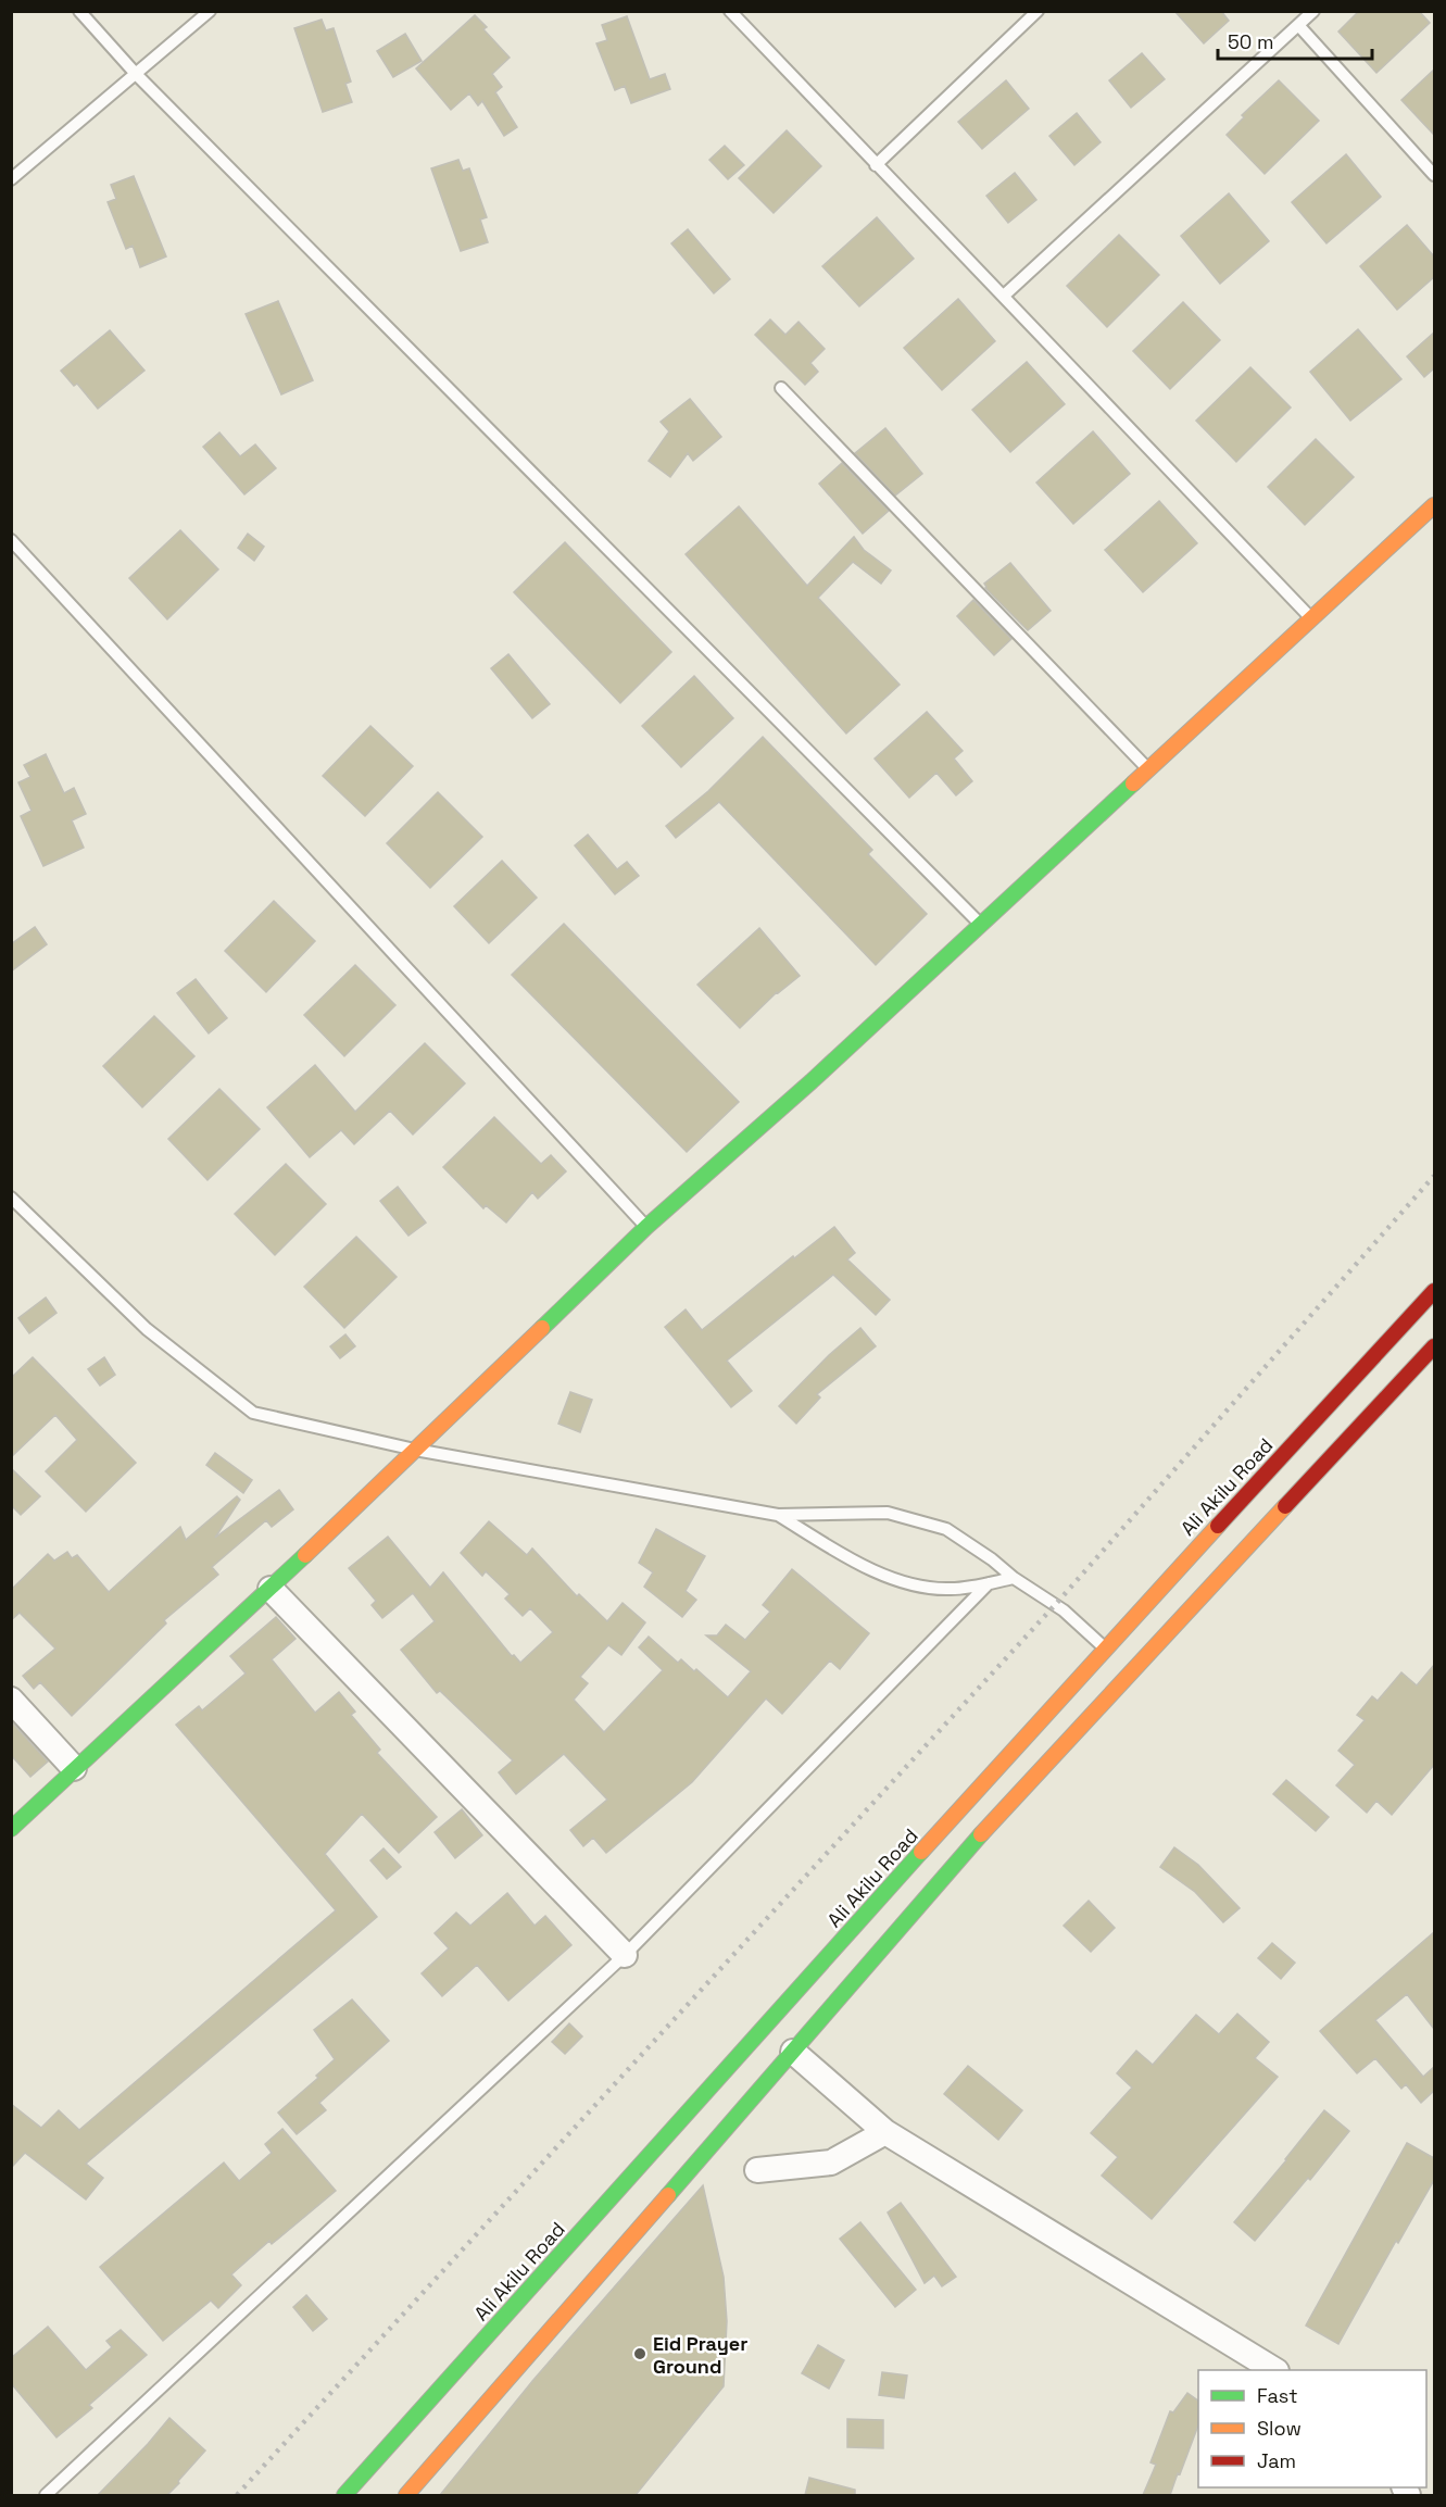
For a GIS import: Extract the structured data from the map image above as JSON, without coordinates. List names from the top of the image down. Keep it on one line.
{"streets":{"main road":["Ali Akilu Road"]},"places":["Eid Prayer Ground"],"legend":["Fast","Slow","Jam"],"scale_bar":"50 m"}
